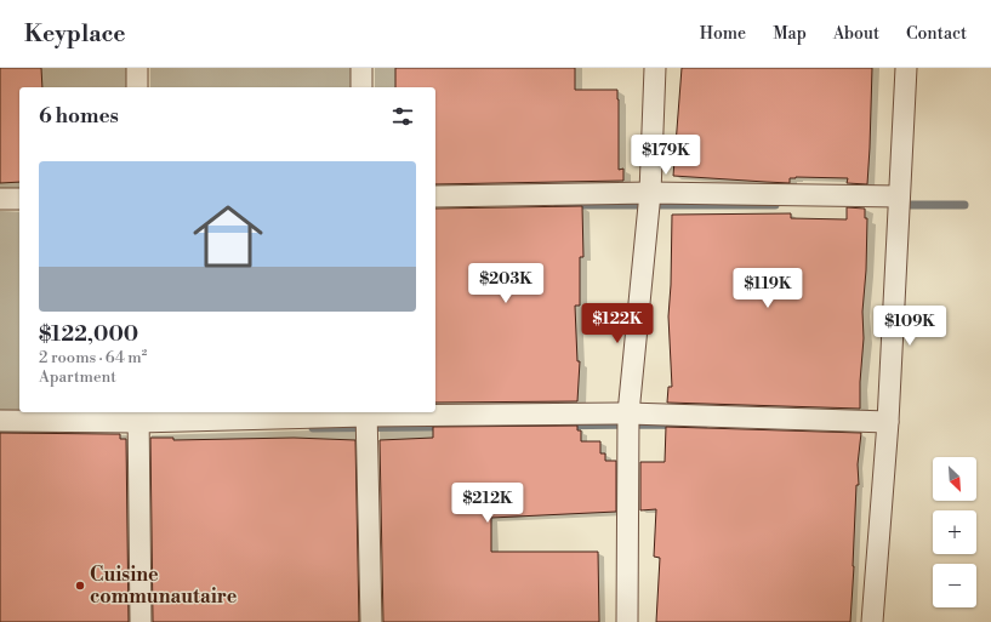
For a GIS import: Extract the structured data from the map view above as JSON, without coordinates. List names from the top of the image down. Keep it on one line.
{"places":["Cuisine communautaire"],"north":"bottom right","page":{"header":"Keyplace","nav":["Home","Map","About","Contact"],"heading":"6 homes","price":["$179K","$203K","$119K","$122K","$109K","$212K"],"list":[{"name":"$122,000","note":"2 rooms · 64 m² · Apartment"}],"map_buttons":["+","−"]}}
